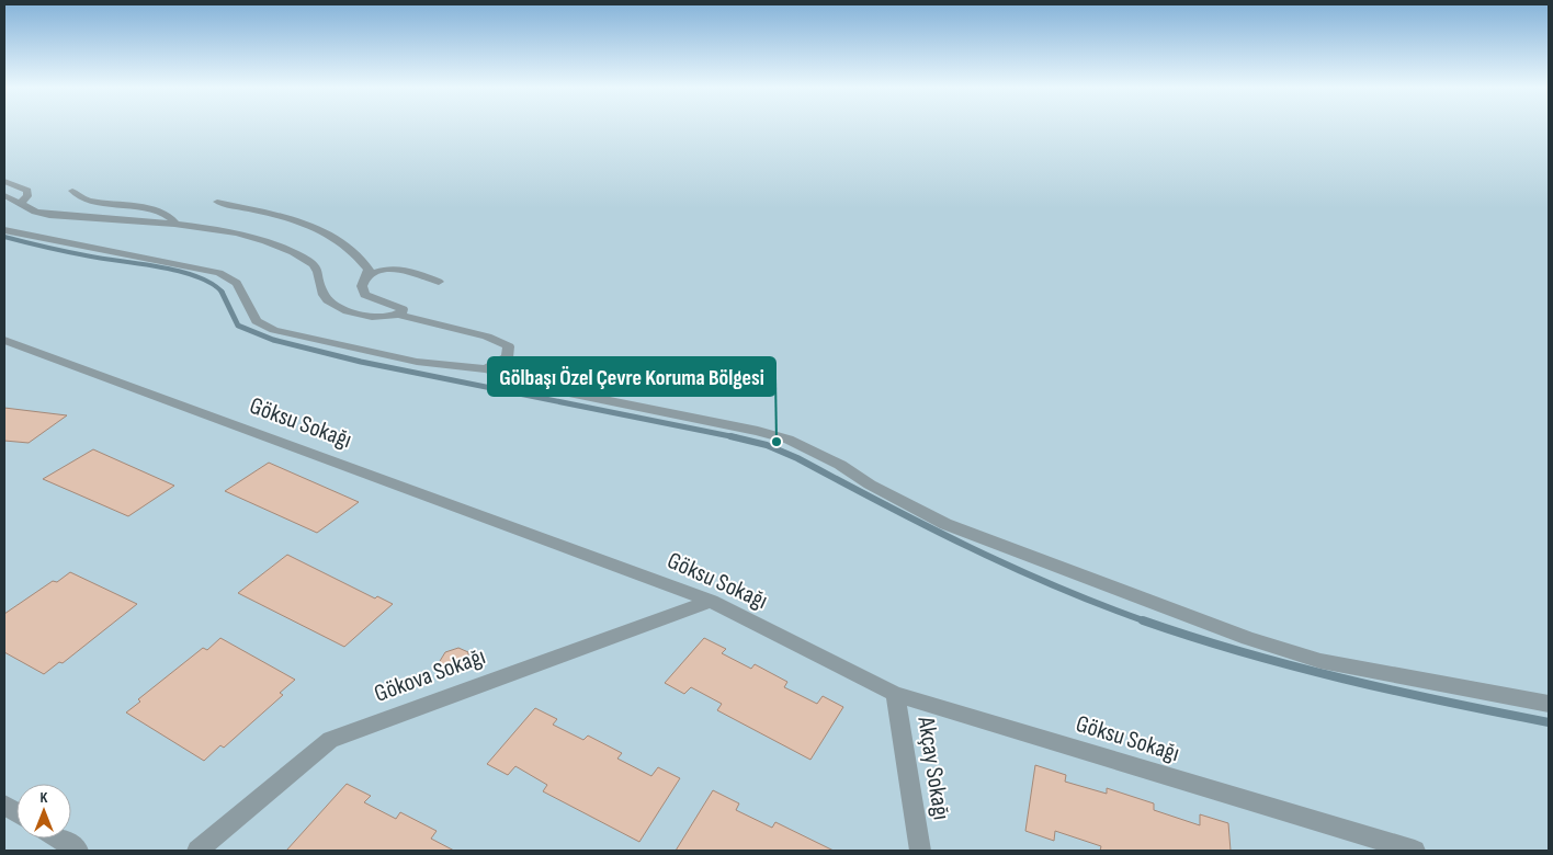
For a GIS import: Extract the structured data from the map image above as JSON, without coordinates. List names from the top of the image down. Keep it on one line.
{"streets":{"street":["Göksu Sokağı","Gökova Sokağı","Akçay Sokağı"]},"crossings":[["Göksu Sokağı","Gökova Sokağı"],["Göksu Sokağı","Akçay Sokağı"]],"places":["Gölbaşı Özel Çevre Koruma Bölgesi"],"north":"top"}
